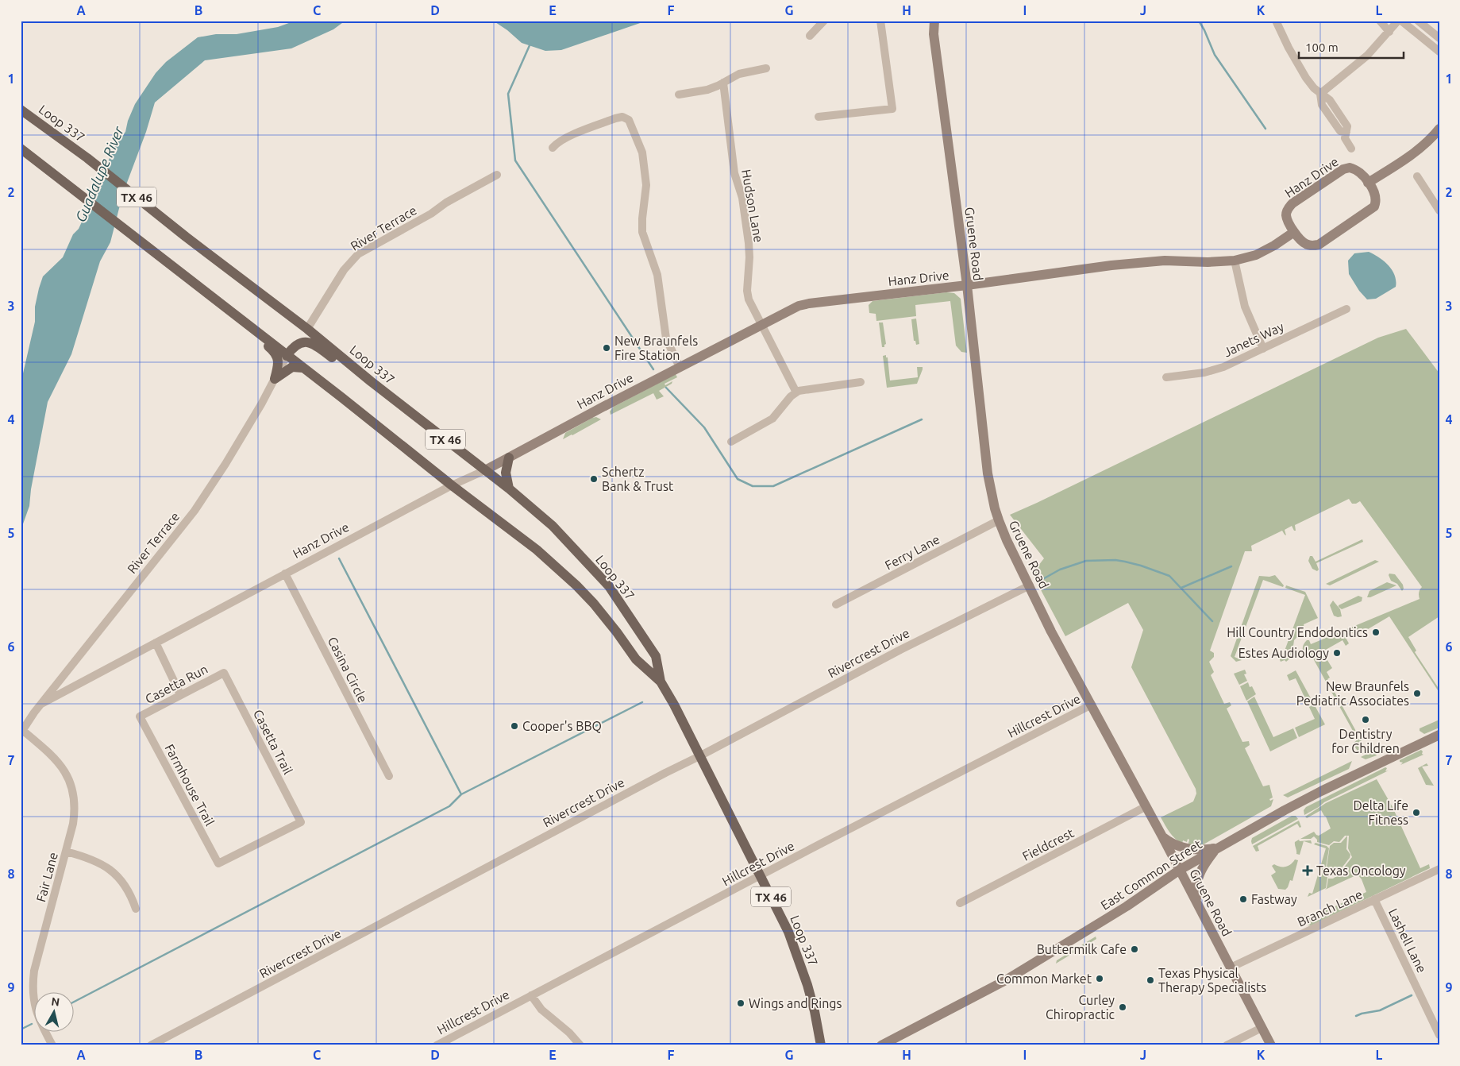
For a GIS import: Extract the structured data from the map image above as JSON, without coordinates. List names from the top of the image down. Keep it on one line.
{"streets":{"main road":["Loop 337","TX 46"],"street":["Hanz Drive","Hudson Lane","River Terrace","Gruene Road","Janets Way","Ferry Lane","Rivercrest Drive","Casina Circle","Casetta Run","Hillcrest Drive","Casetta Trail","Farmhouse Trail","Fieldcrest","East Common Street","Fair Lane","Branch Lane","Lashell Lane"]},"crossings":[["Loop 337","Hanz Drive"],["Loop 337","River Terrace"],["Loop 337","Rivercrest Drive"],["Loop 337","Hillcrest Drive"],["Hanz Drive","Hudson Lane"],["Hanz Drive","River Terrace"],["Hanz Drive","Gruene Road"],["Hanz Drive","Casina Circle"],["River Terrace","Fair Lane"],["Gruene Road","Ferry Lane"],["Gruene Road","Rivercrest Drive"],["Gruene Road","Hillcrest Drive"],["Gruene Road","Fieldcrest"],["Gruene Road","East Common Street"],["Gruene Road","Branch Lane"],["Casetta Run","Casetta Trail"],["Casetta Run","Farmhouse Trail"],["Casetta Trail","Farmhouse Trail"],["Branch Lane","Lashell Lane"]],"water":["Guadalupe River"],"places":{"other":["New Braunfels Fire Station","Schertz Bank & Trust","Hill Country Endodontics","Estes Audiology","New Braunfels Pediatric Associates","Dentistry for Children","Cooper's BBQ","Delta Life Fitness","Fastway","Buttermilk Cafe","Common Market","Texas Physical Therapy Specialists","Wings and Rings","Curley Chiropractic"],"health":["Texas Oncology"]},"scale_bar":"100 m","north":"top","grid":{"columns":["A","B","C","D","E","F","G","H","I","J","K","L"],"rows":["1","2","3","4","5","6","7","8","9"]}}
